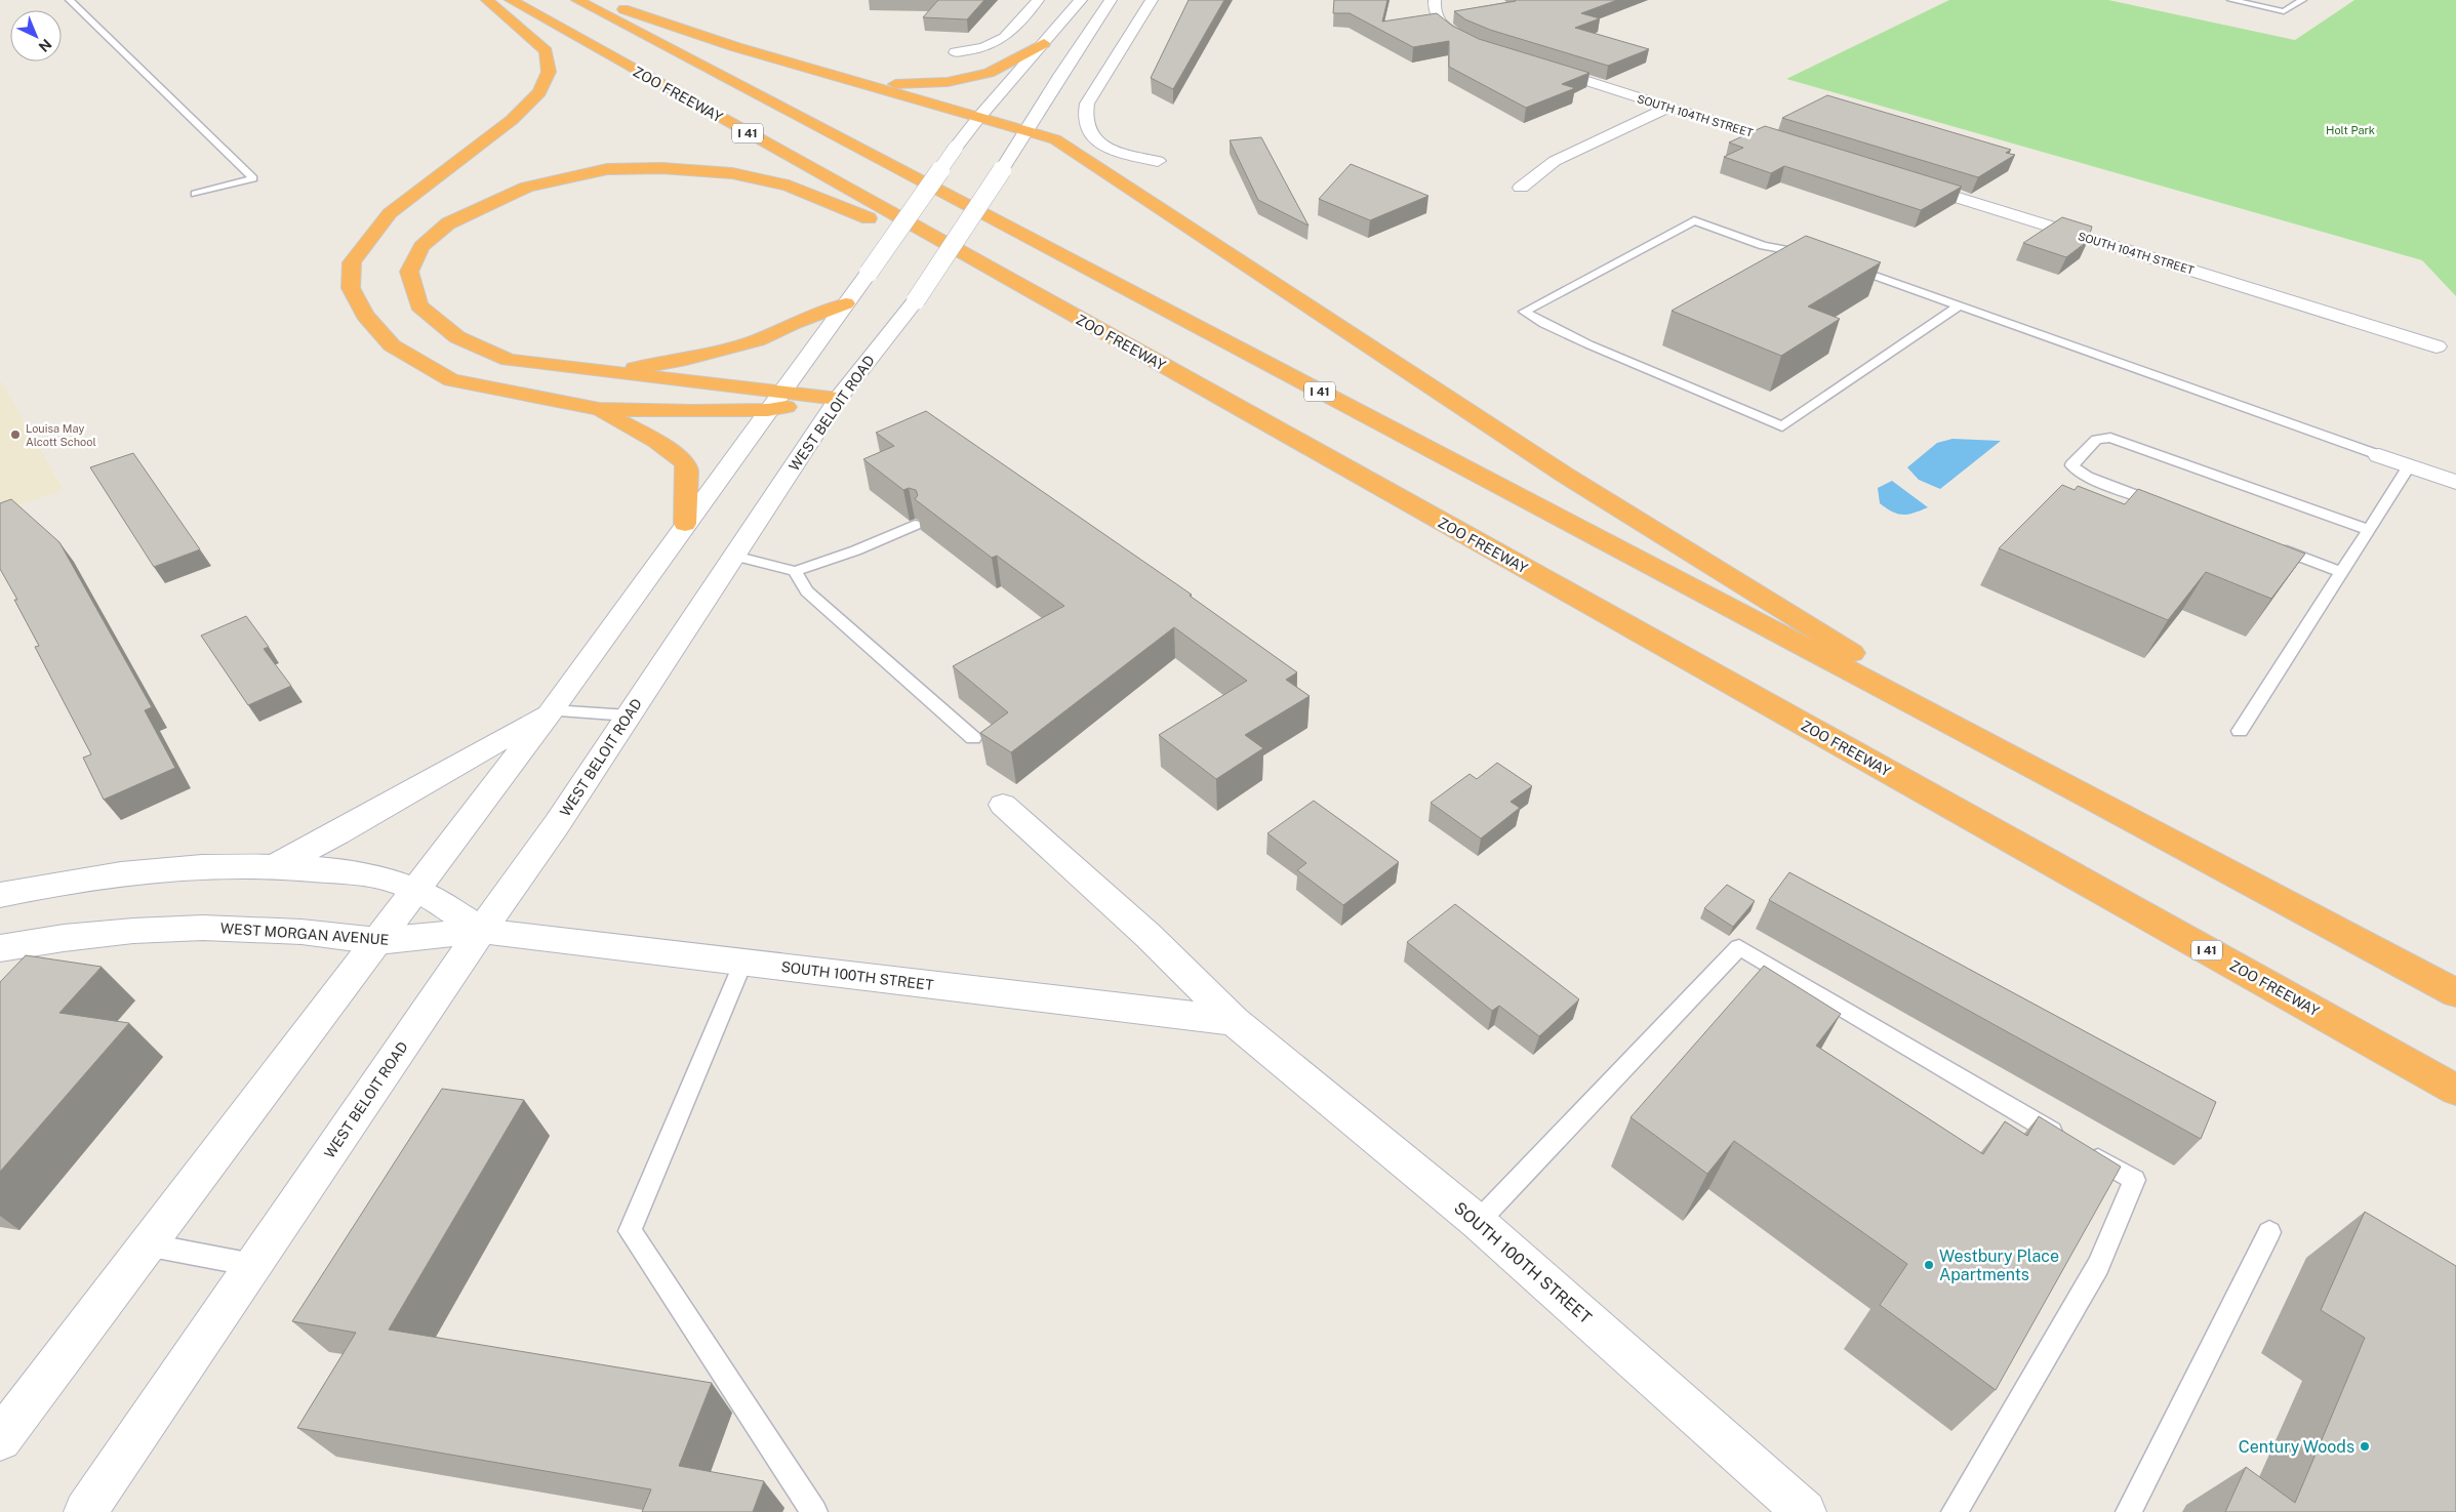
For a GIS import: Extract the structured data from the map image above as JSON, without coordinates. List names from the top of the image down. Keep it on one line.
{"streets":{"highway":["ZOO FREEWAY","I 41"],"main road":["SOUTH 104TH STREET","WEST BELOIT ROAD","WEST MORGAN AVENUE","SOUTH 100TH STREET"]},"crossings":[["WEST BELOIT ROAD","WEST MORGAN AVENUE"],["WEST BELOIT ROAD","SOUTH 100TH STREET"],["WEST MORGAN AVENUE","SOUTH 100TH STREET"]],"parks":["Holt Park"],"places":["Louisa May Alcott School","Westbury Place Apartments","Century Woods"],"north":"bottom right"}
